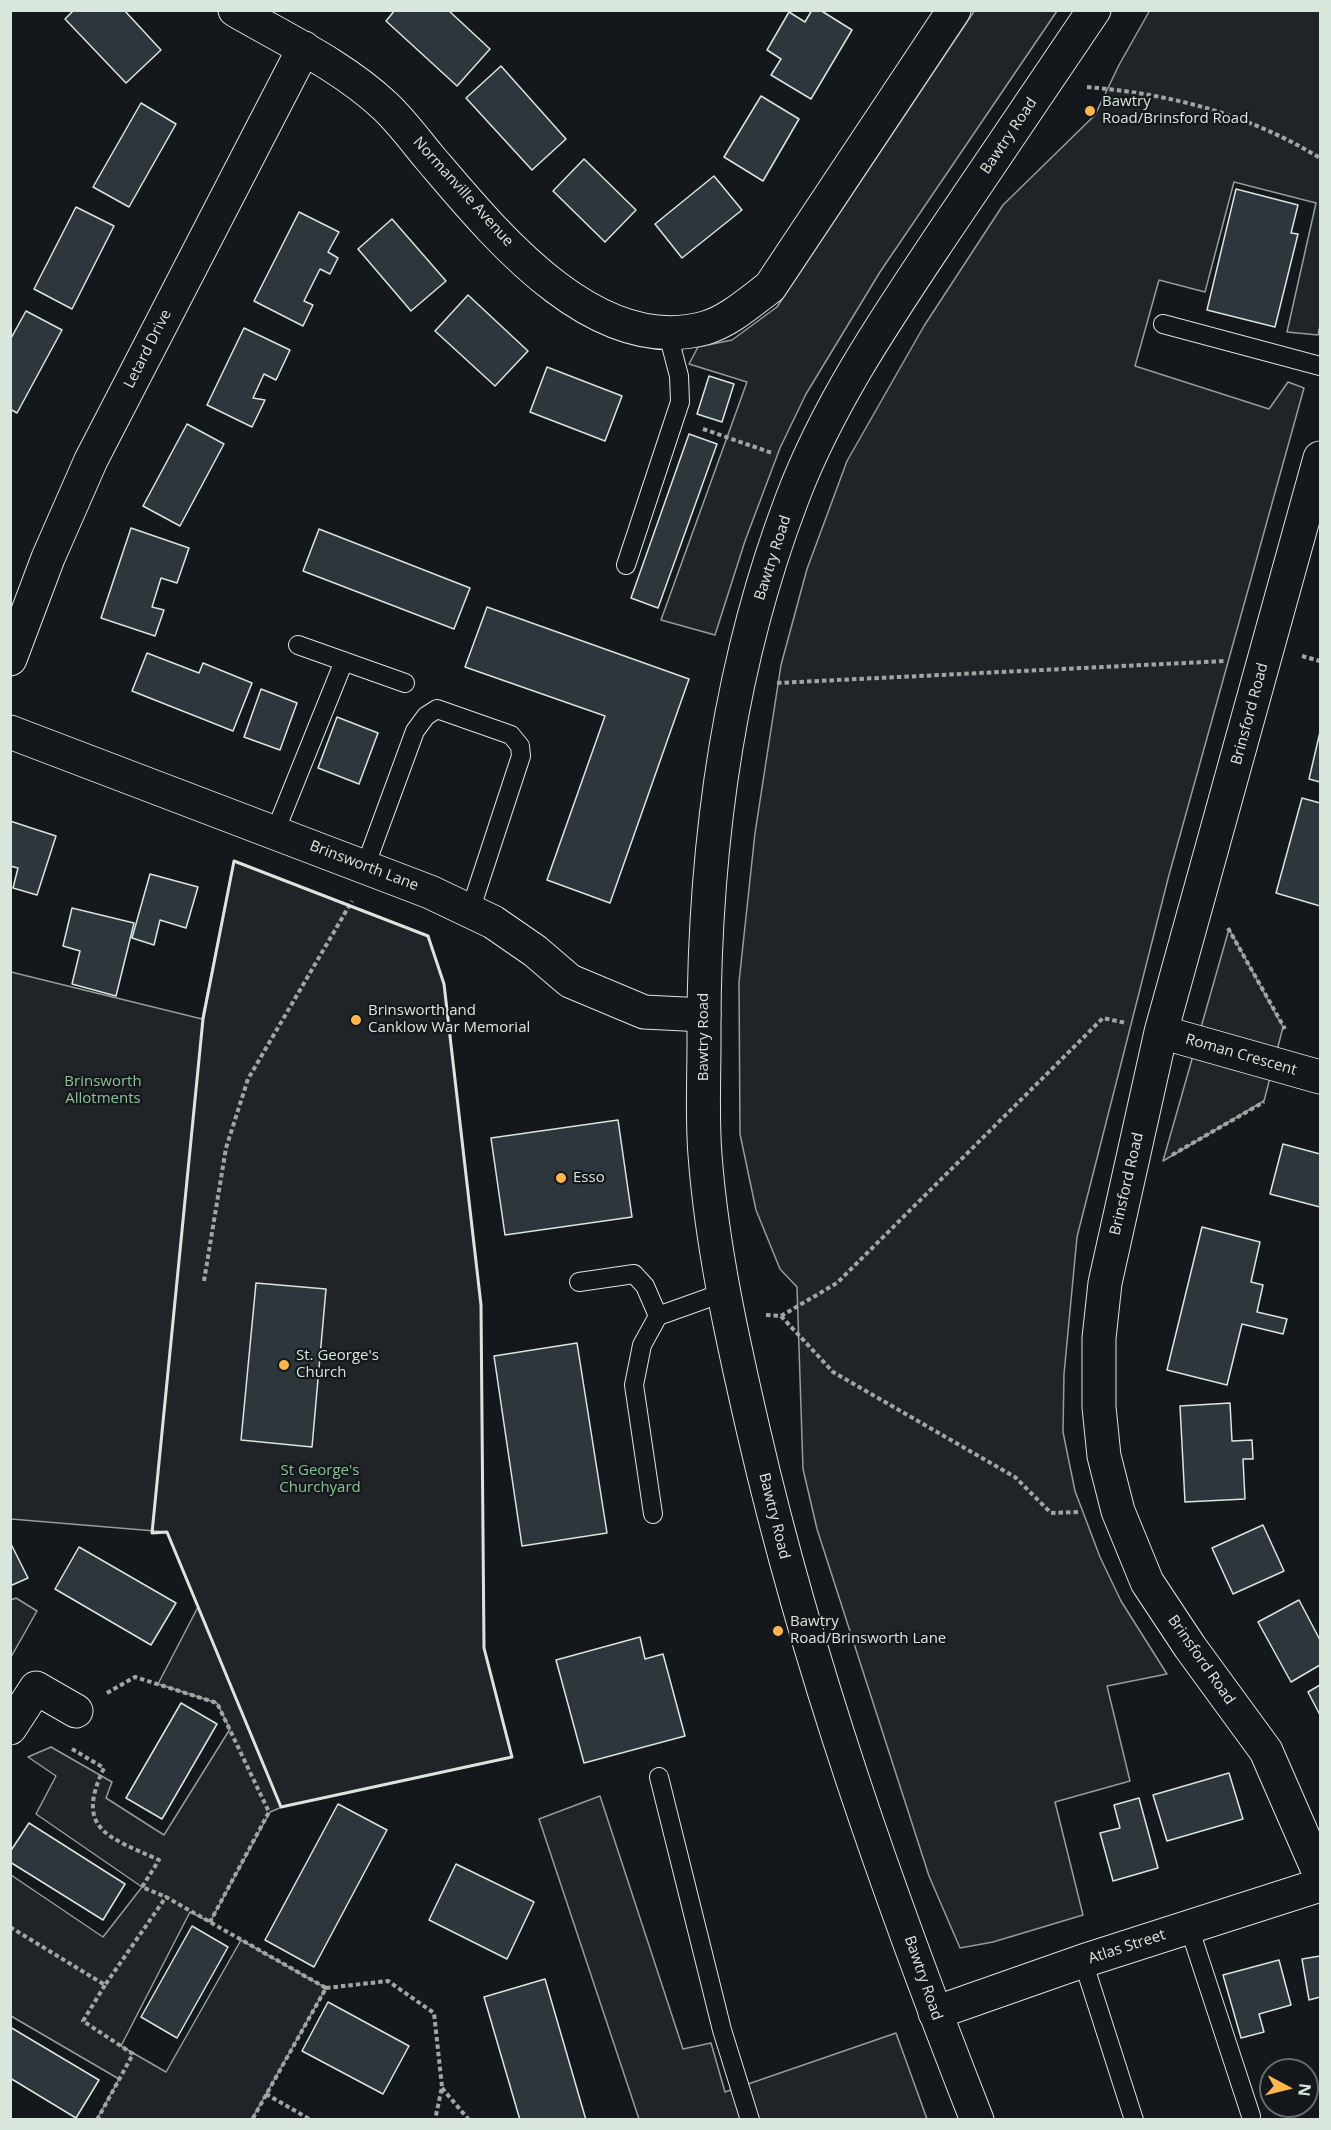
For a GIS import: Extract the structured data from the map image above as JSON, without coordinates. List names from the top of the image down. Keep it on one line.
{"streets":{"street":["Bawtry Road","Normanville Avenue","Letard Drive","Brinsford Road","Brinsworth Lane","Roman Crescent","Atlas Street"]},"crossings":[["Bawtry Road","Brinsworth Lane"],["Bawtry Road","Atlas Street"],["Normanville Avenue","Letard Drive"],["Brinsford Road","Roman Crescent"]],"parks":["Brinsworth Allotments","St George's Churchyard"],"places":["Bawtry Road/Brinsford Road","Brinsworth and Canklow War Memorial","Esso","St. George's Church","Bawtry Road/Brinsworth Lane"],"north":"right"}
